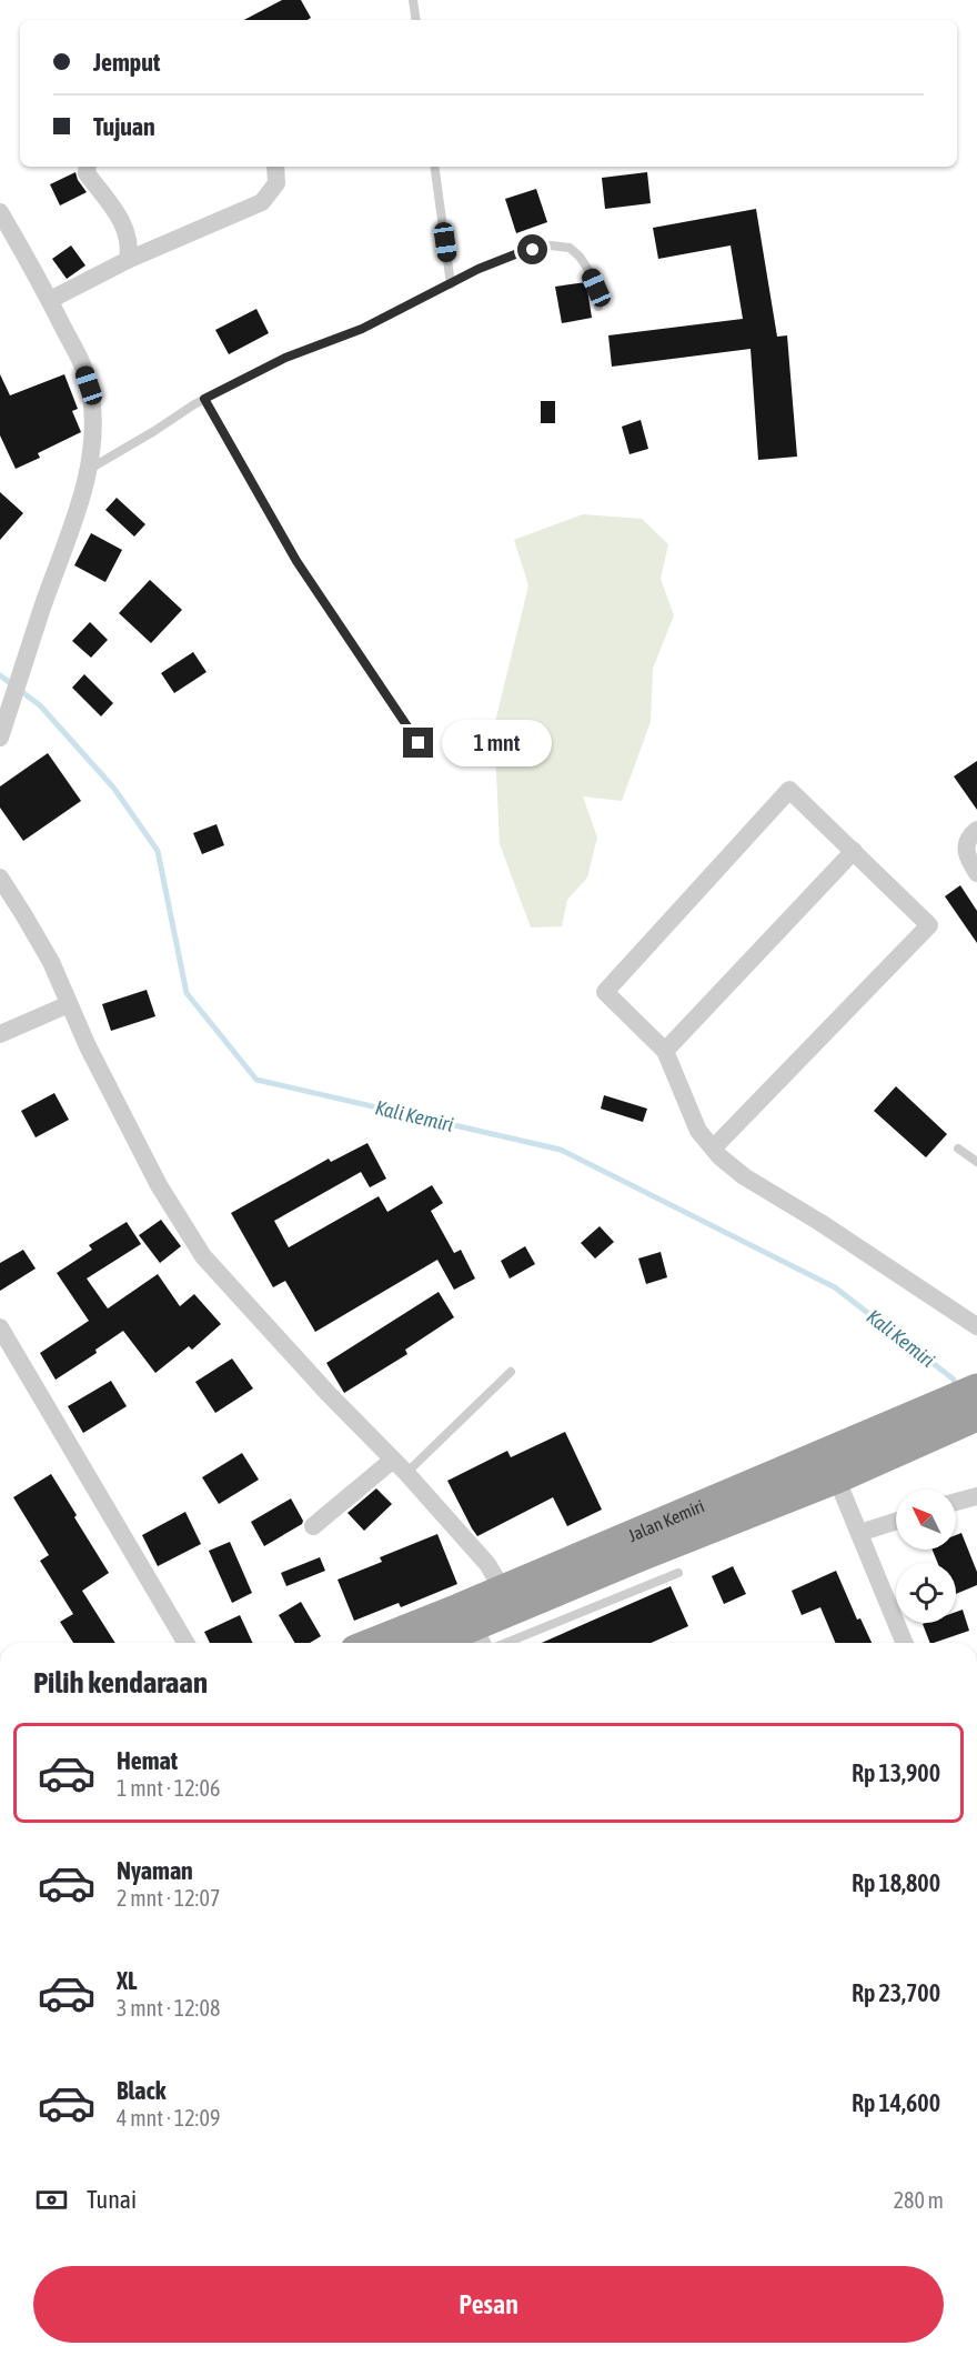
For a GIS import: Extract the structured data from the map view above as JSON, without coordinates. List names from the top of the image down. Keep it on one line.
{"streets":{"highway":["Jalan Kemiri"]},"water":["Kali Kemiri"],"north":"top left","page":{"banner":["Jemput","Tujuan"],"bubble":"1 mnt","heading":"Pilih kendaraan","list":[{"name":"Hemat","note":"1 mnt · 12:06","value":"Rp 13,900"},{"name":"Nyaman","note":"2 mnt · 12:07","value":"Rp 18,800"},{"name":"XL","note":"3 mnt · 12:08","value":"Rp 23,700"},{"name":"Black","note":"4 mnt · 12:09","value":"Rp 14,600"}],"pay":["Tunai","280 m"],"buttons":"Pesan"}}
